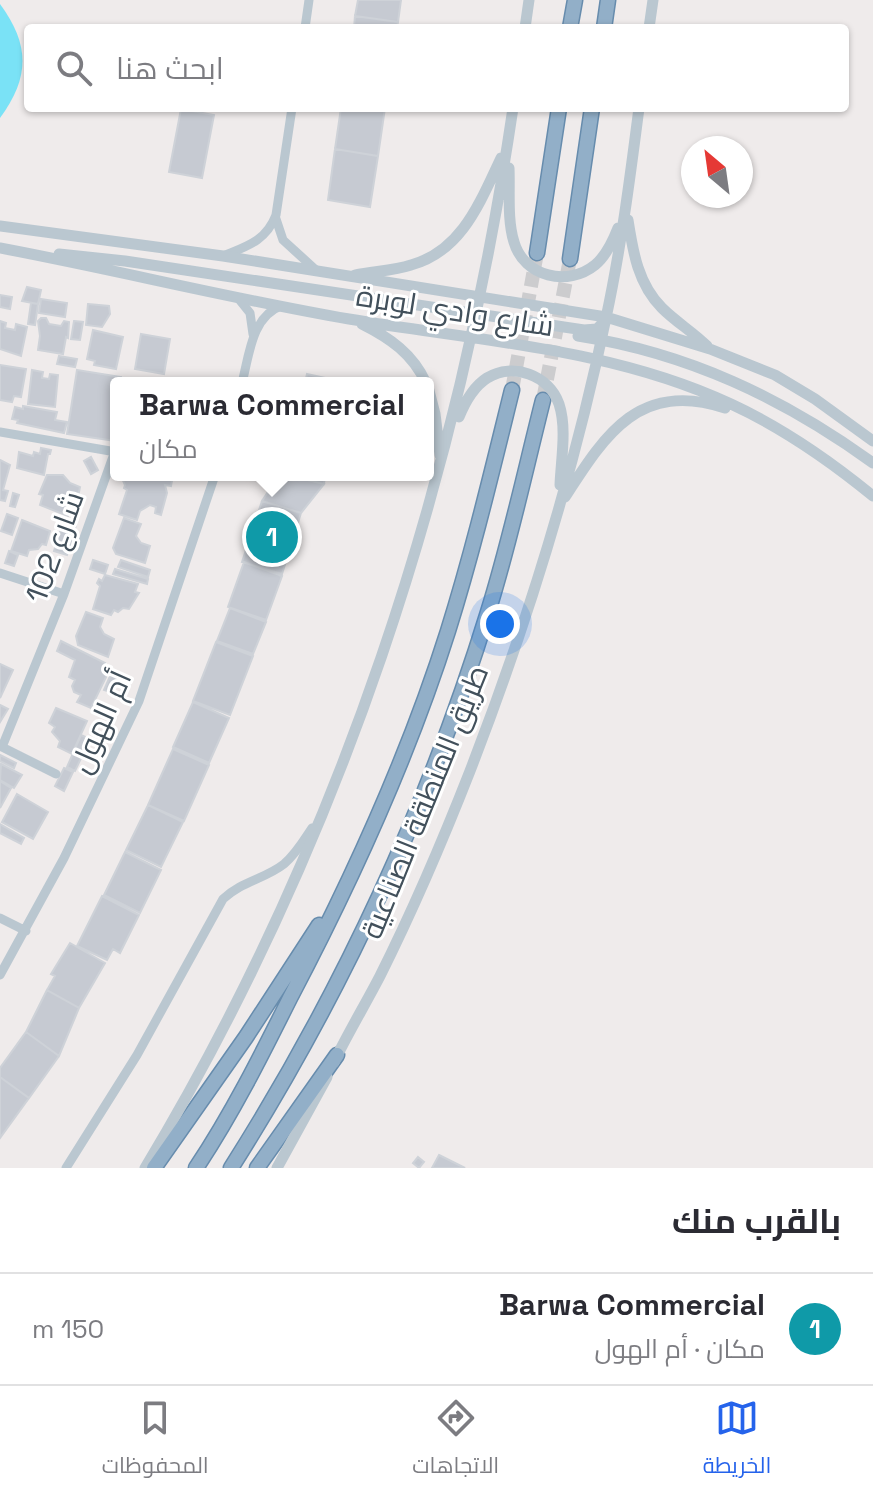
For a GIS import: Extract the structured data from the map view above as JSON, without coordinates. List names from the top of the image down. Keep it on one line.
{"streets":{"highway":["طريق المنطقة الصناعية"],"street":["شارع وادي لوبرة","شارع 102","أم الهول"]},"crossings":[["شارع وادي لوبرة","طريق المنطقة الصناعية"]],"north":"top left","page":{"search":"ابحث هنا","popup":["Barwa Commercial","مكان"],"pins":"1","heading":"بالقرب منك","list":[{"mark":"1","name":"Barwa Commercial","note":"مكان · أم الهول","value":"150 m"}],"nav":["الخريطة","الاتجاهات","المحفوظات"]}}
